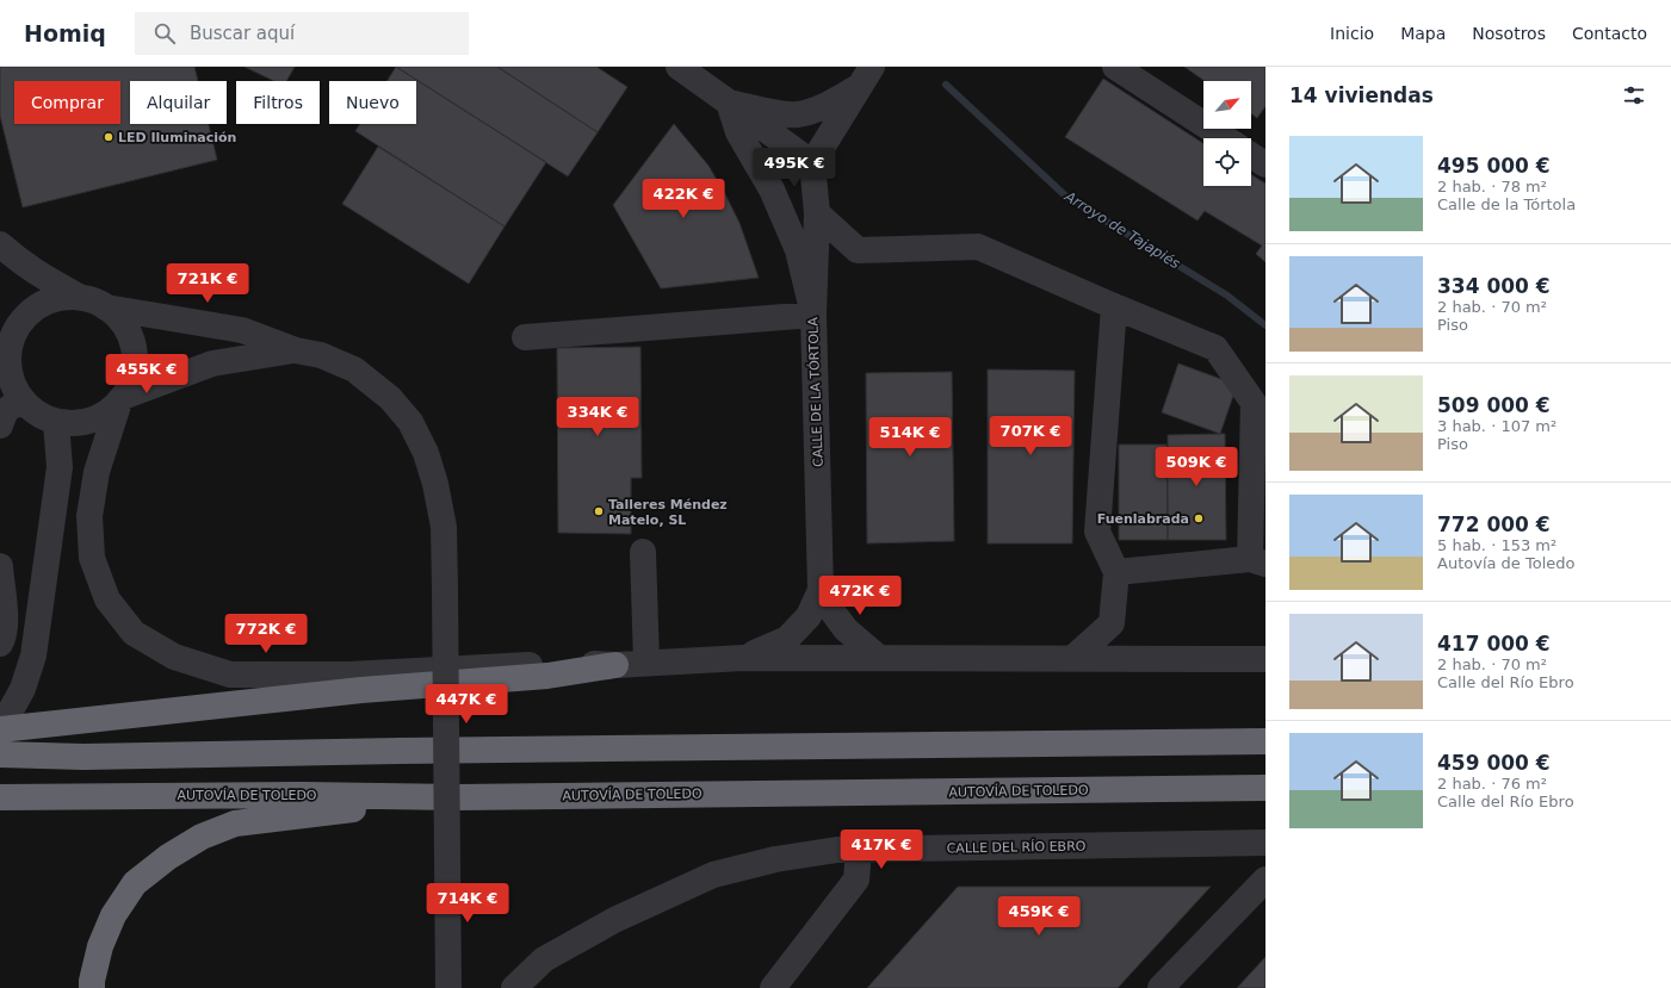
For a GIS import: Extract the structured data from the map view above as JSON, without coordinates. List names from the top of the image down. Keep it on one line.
{"streets":{"highway":["AUTOVÍA DE TOLEDO"],"street":["CALLE DE LA TÓRTOLA","CALLE DEL RÍO EBRO"]},"water":["Arroyo de Tajapiés"],"places":["LED Iluminación","Talleres Méndez Matelo, SL","Fuenlabrada"],"north":"top right","page":{"header":"Homiq","search":"Buscar aquí","nav":["Inicio","Mapa","Nosotros","Contacto"],"heading":"14 viviendas","chip":["Comprar","Alquilar","Filtros","Nuevo"],"list":[{"name":"495 000 €","note":"2 hab. · 78 m² · Calle de la Tórtola"},{"name":"334 000 €","note":"2 hab. · 70 m² · Piso"},{"name":"509 000 €","note":"3 hab. · 107 m² · Piso"},{"name":"772 000 €","note":"5 hab. · 153 m² · Autovía de Toledo"},{"name":"417 000 €","note":"2 hab. · 70 m² · Calle del Río Ebro"},{"name":"459 000 €","note":"2 hab. · 76 m² · Calle del Río Ebro"}],"price":["495K €","422K €","721K €","455K €","334K €","707K €","514K €","509K €","472K €","772K €","447K €","417K €","714K €","459K €"]}}
